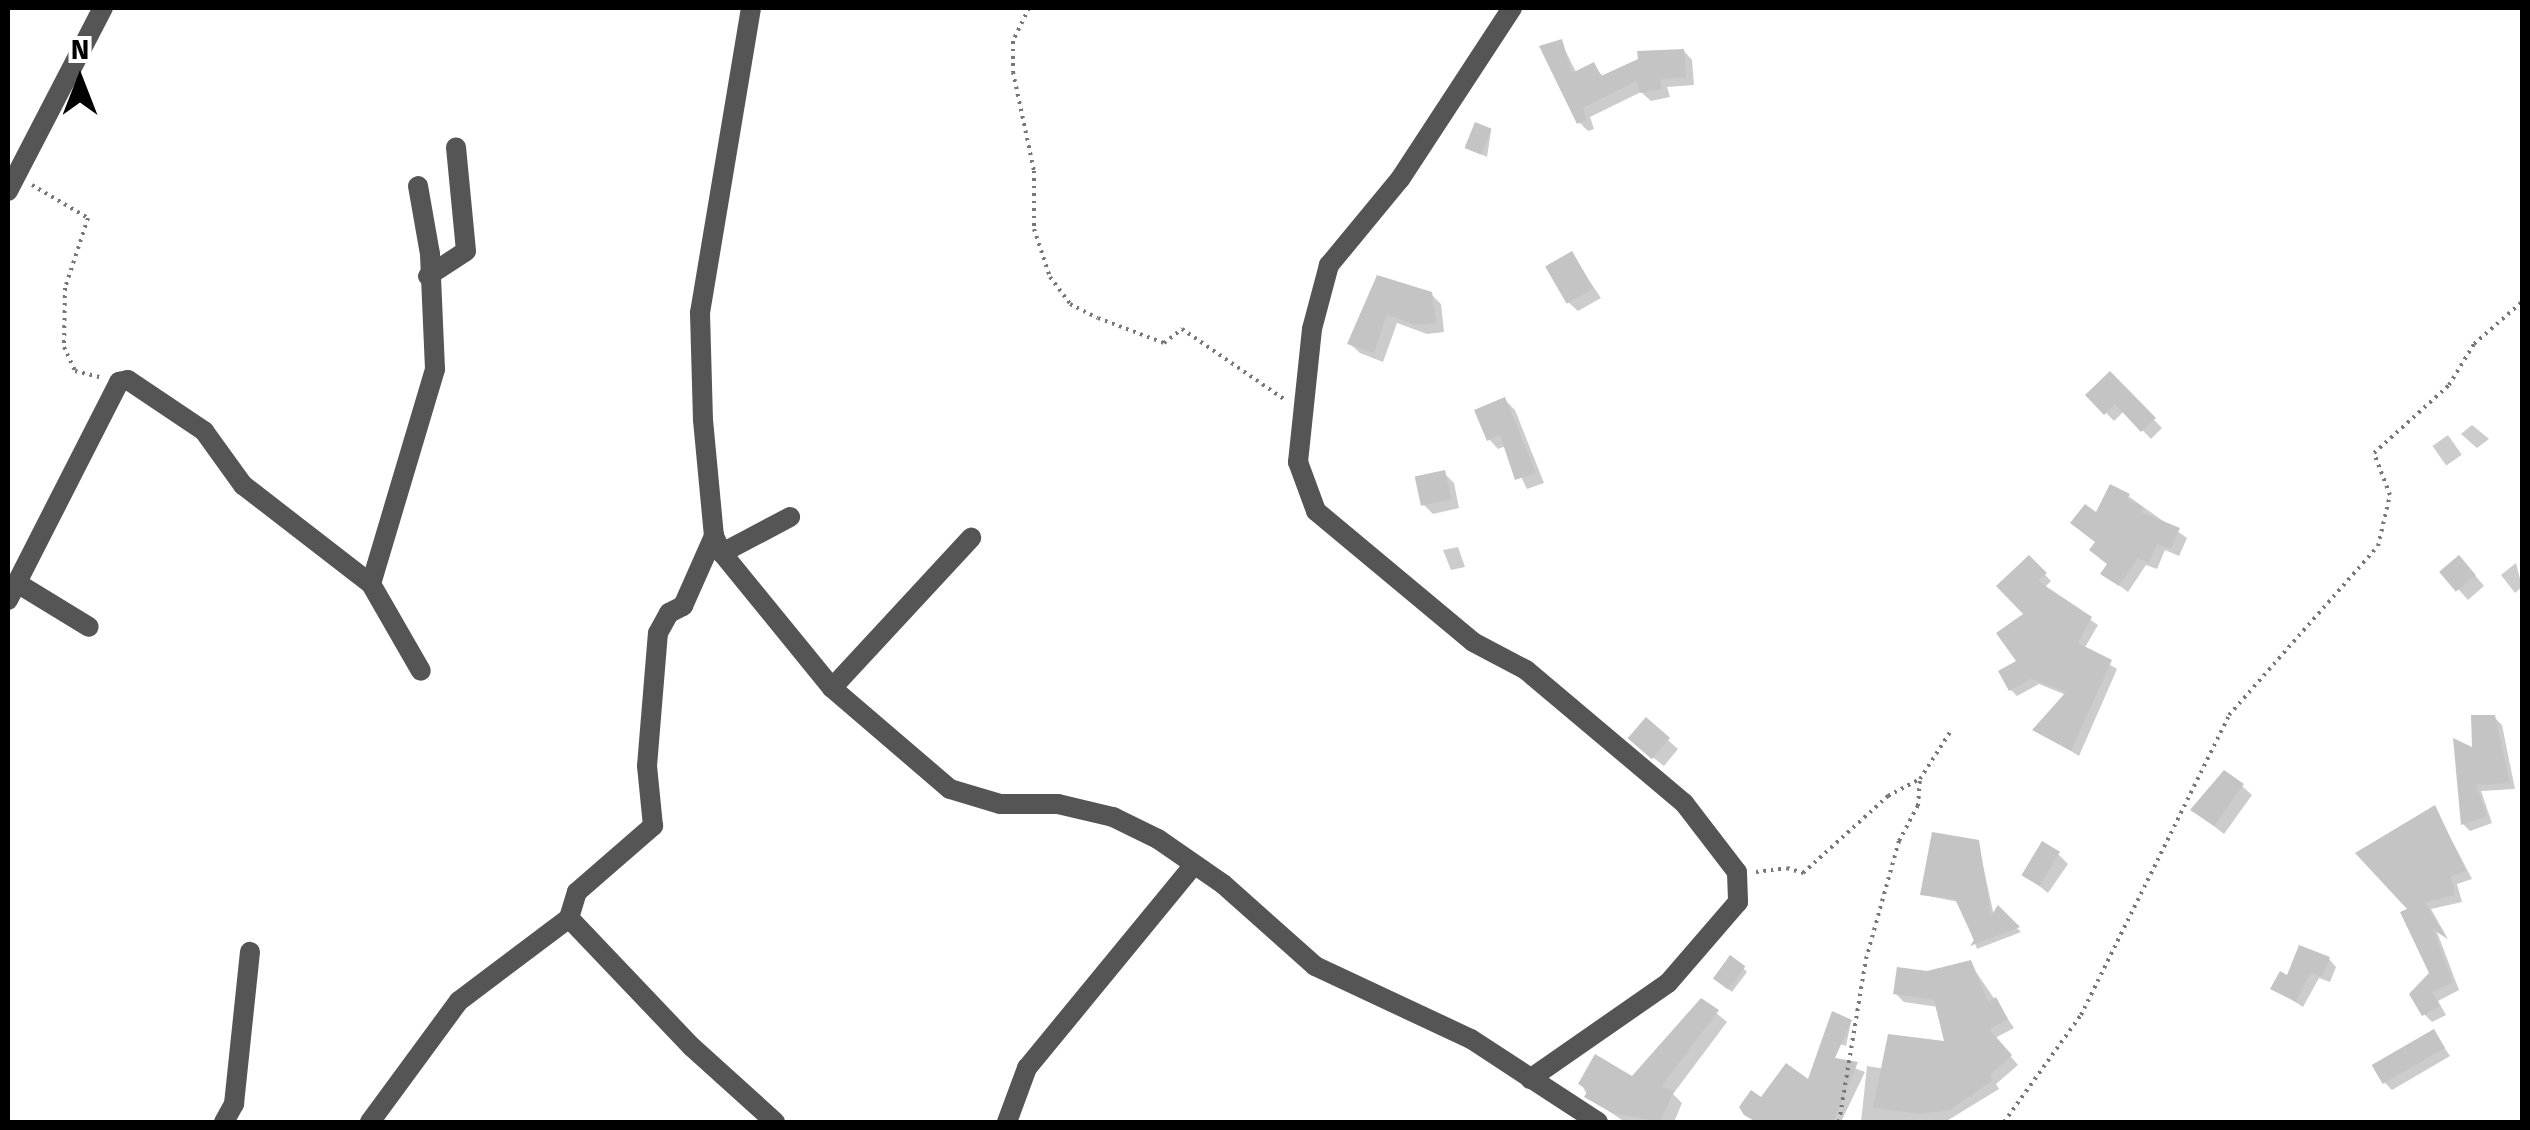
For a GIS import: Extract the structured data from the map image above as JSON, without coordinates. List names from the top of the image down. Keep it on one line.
{"north":"top"}
